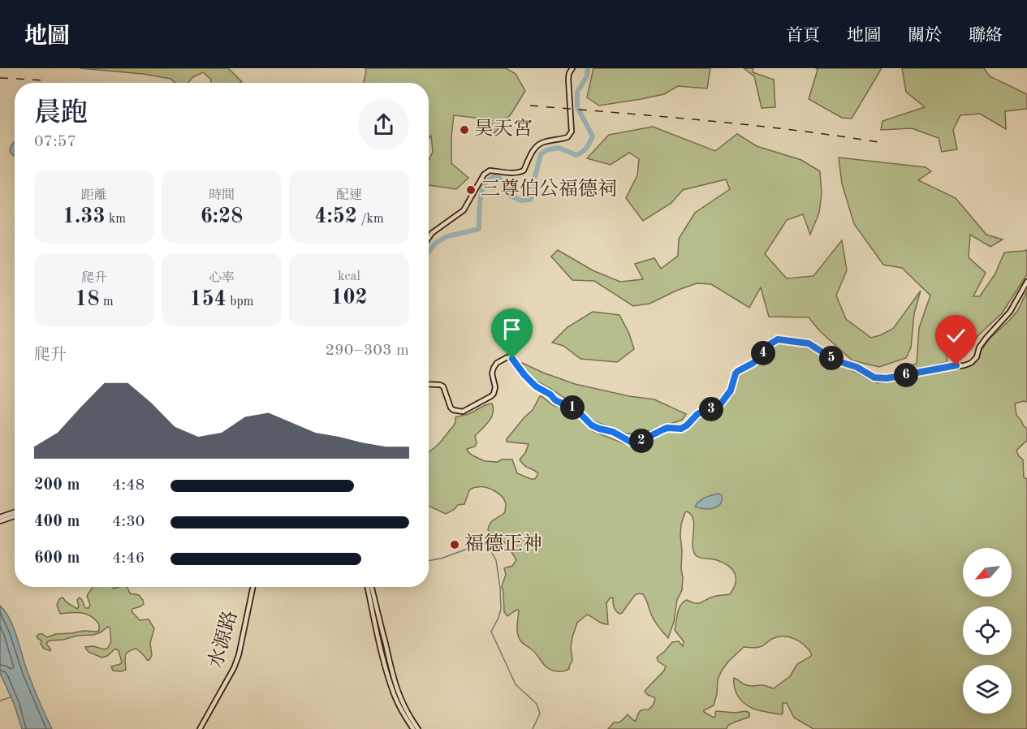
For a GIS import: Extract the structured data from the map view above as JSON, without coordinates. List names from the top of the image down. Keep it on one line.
{"streets":{"street":["水源路"]},"places":["昊天宮","三尊伯公福德祠","福德正神"],"north":"bottom left","page":{"header":"地圖","nav":["首頁","地圖","關於","聯絡"],"heading":["晨跑","07:57"],"stats":[["距離","1.33 km"],["時間","6:28"],["配速","4:52 /km"],["爬升","18 m"],["心率","154 bpm"],["kcal","102"]],"chart":["爬升","290–303 m"],"pins":["4","5","6","1","3","2"],"list":[{"name":"200 m","note":"4:48"},{"name":"400 m","note":"4:30"},{"name":"600 m","note":"4:46"}]}}
